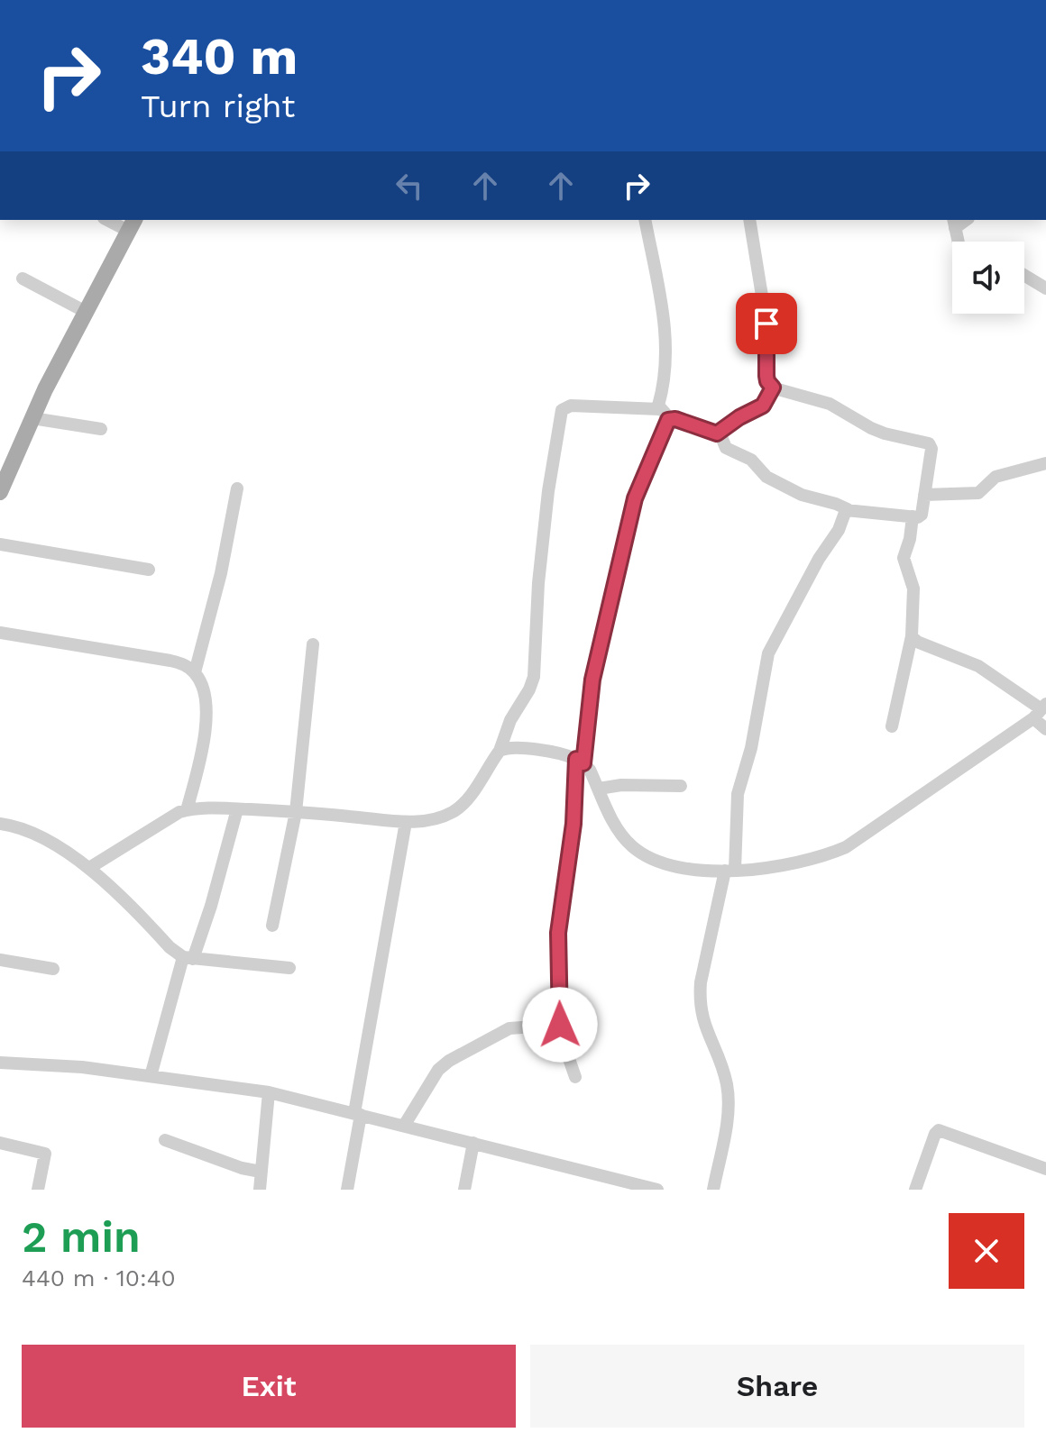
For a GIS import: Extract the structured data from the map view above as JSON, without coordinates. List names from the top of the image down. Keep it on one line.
{"page":{"turn":["340 m","Turn right"],"heading":["2 min","440 m · 10:40"],"buttons":["Exit","Share"]}}
